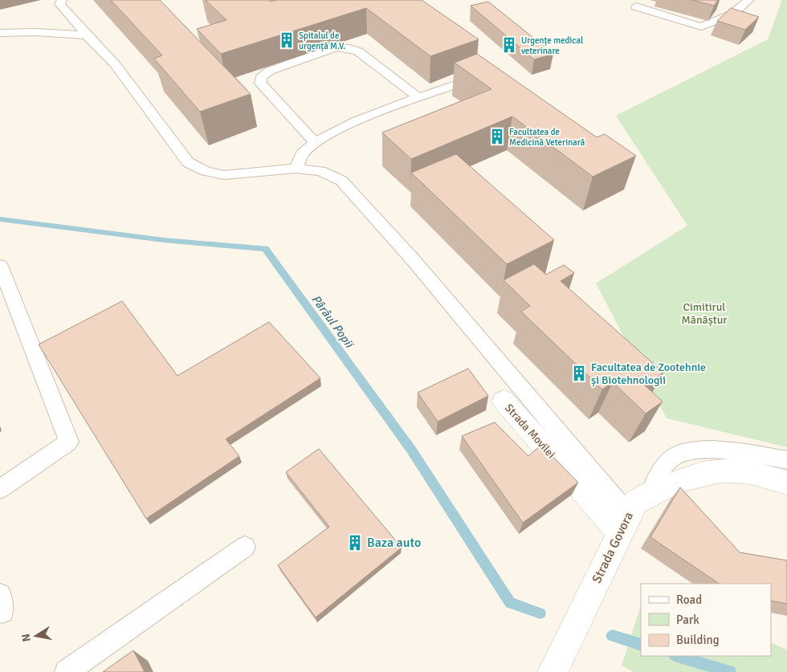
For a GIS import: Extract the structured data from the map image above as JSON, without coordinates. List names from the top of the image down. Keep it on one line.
{"streets":{"street":["Strada Movilei","Strada Govora"]},"crossings":[["Strada Movilei","Strada Govora"]],"water":["Pârâul Popii"],"parks":["Cimitirul Mănăștur"],"places":{"building":["Spitalul de urgență M.V.","Urgențe medical veterinare","Facultatea de Medicină Veterinară","Facultatea de Zootehnie și Biotehnologii","Baza auto"]},"legend":["Road","Park","Building"],"north":"left"}
